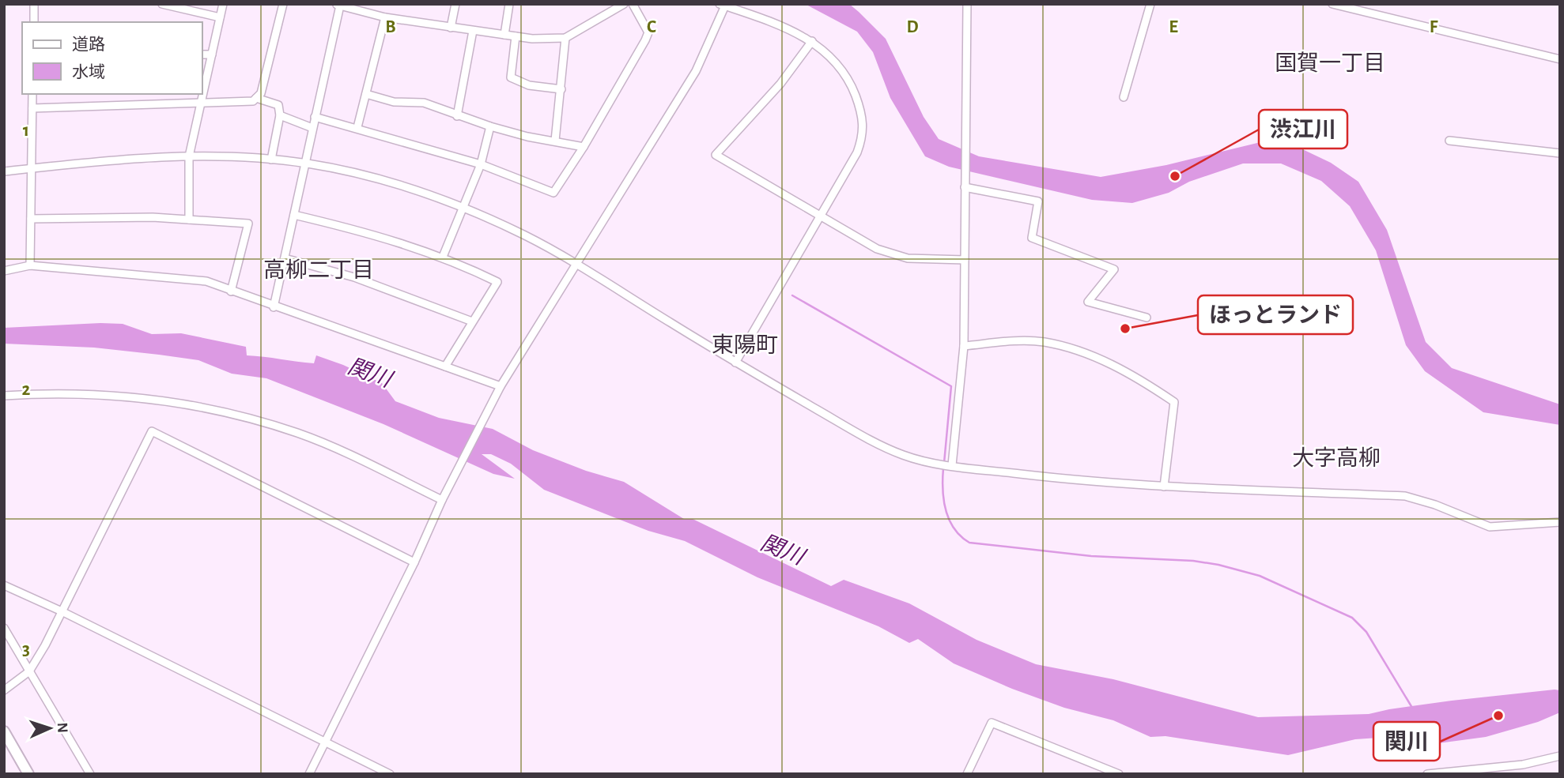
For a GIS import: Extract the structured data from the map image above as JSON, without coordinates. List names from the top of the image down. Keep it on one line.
{"districts":["国賀一丁目","高柳二丁目","東陽町","大字高柳"],"water":["関川"],"places":["渋江川","ほっとランド","関川"],"legend":["道路","水域"],"north":"right","grid":{"columns":["B","C","D","E","F"],"rows":["1","2","3"]}}
